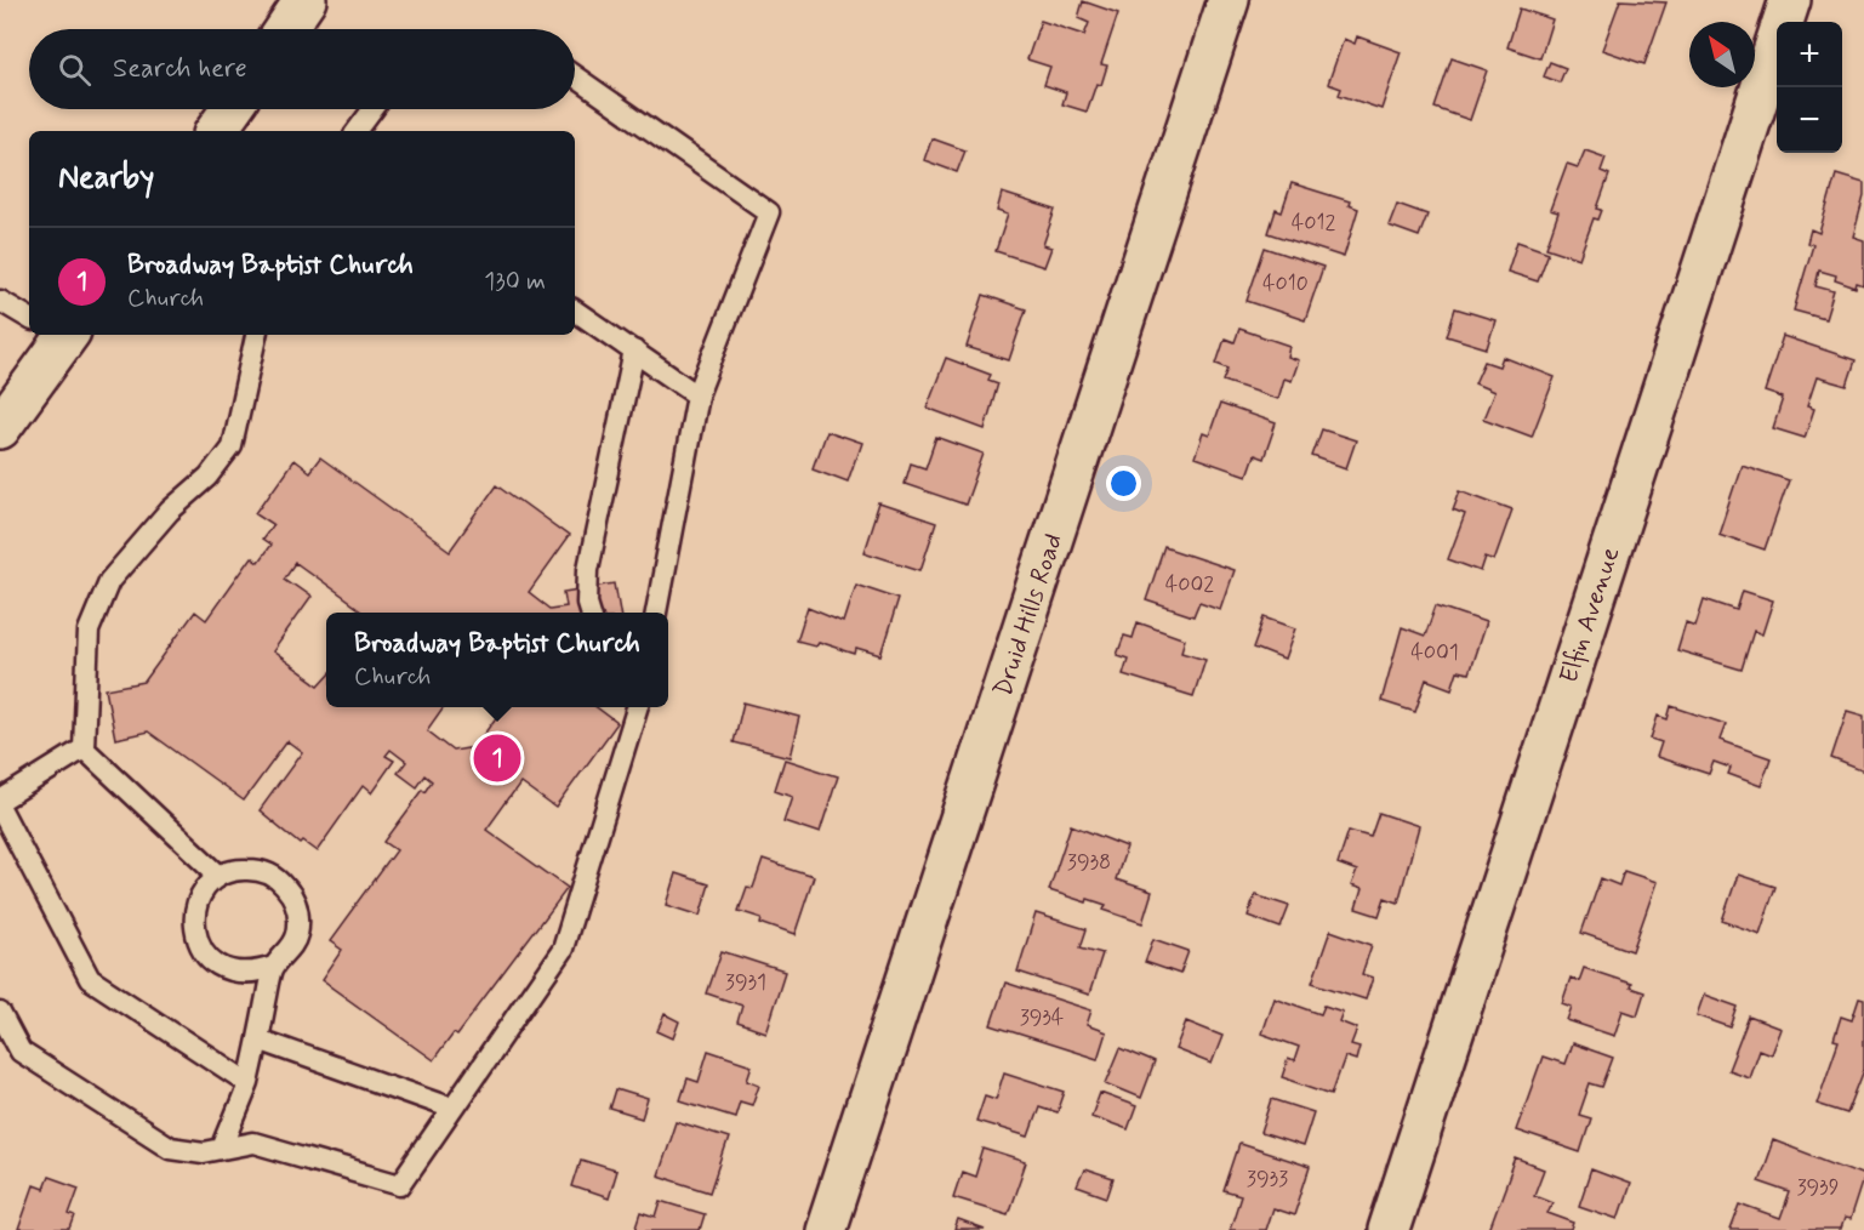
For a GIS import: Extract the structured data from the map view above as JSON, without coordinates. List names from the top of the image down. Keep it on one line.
{"streets":{"street":["Druid Hills Road","Elfin Avenue"]},"house_numbers":["4012","4010","4002","4001","3938","3931","3934","3933","3939"],"north":"top left","page":{"map_buttons":["+","−"],"search":"Search here","heading":"Nearby","list":[{"mark":"1","name":"Broadway Baptist Church","note":"Church","value":"130 m"}],"popup":["Broadway Baptist Church","Church"],"pins":"1"}}
